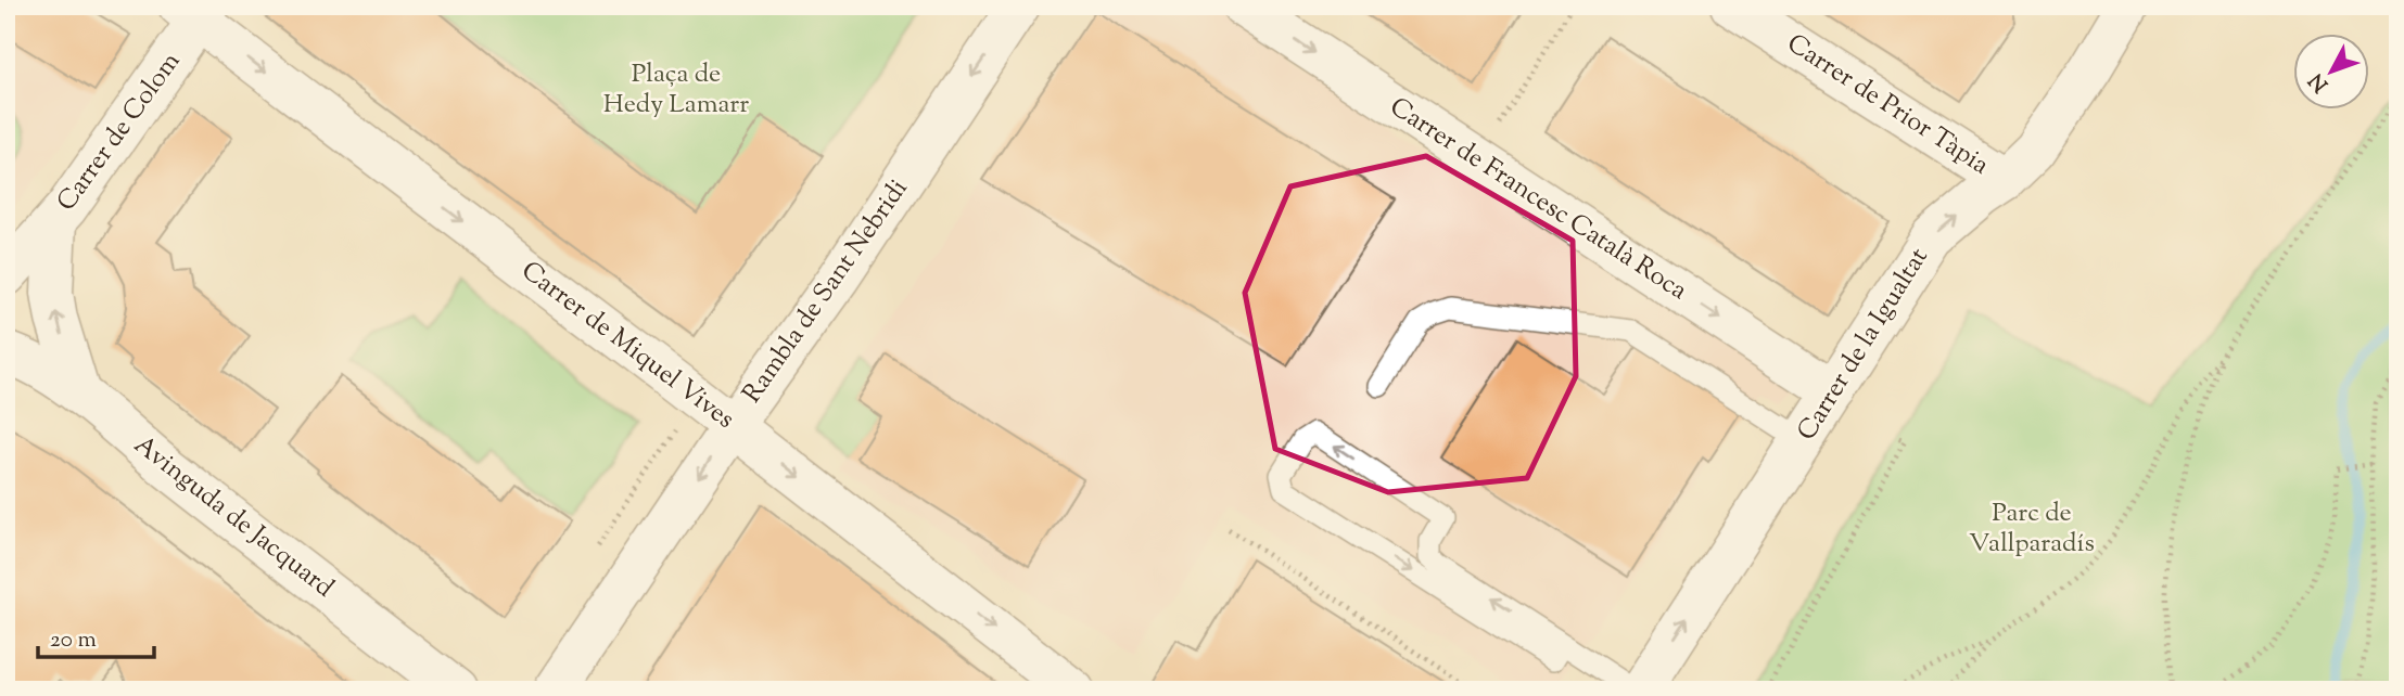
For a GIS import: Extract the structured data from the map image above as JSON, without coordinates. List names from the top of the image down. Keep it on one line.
{"streets":{"street":["Carrer de Prior Tàpia","Carrer de Colom","Carrer de Francesc Català Roca","Rambla de Sant Nebridi","Carrer de la Igualtat","Carrer de Miquel Vives","Avinguda de Jacquard"]},"crossings":[["Carrer de Prior Tàpia","Carrer de la Igualtat"],["Carrer de Colom","Carrer de Miquel Vives"],["Carrer de Colom","Avinguda de Jacquard"],["Carrer de Francesc Català Roca","Carrer de la Igualtat"],["Rambla de Sant Nebridi","Carrer de Miquel Vives"]],"one_way":["Carrer de Francesc Català Roca","Rambla de Sant Nebridi","Carrer de la Igualtat","Carrer de Miquel Vives"],"parks":["Plaça de Hedy Lamarr","Parc de Vallparadís"],"scale_bar":"20 m","north":"bottom left"}
